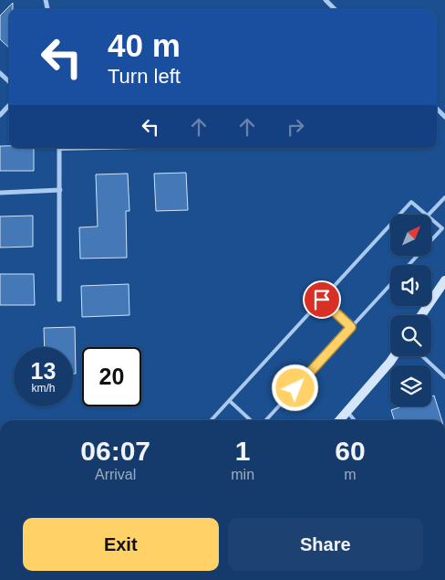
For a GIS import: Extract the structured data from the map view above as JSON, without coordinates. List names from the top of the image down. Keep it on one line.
{"north":"top right","page":{"turn":["40 m","Turn left"],"speed":"13 km/h","limit":"20","eta":["06:07","Arrival","1","min","60","m"],"buttons":["Exit","Share"]}}
